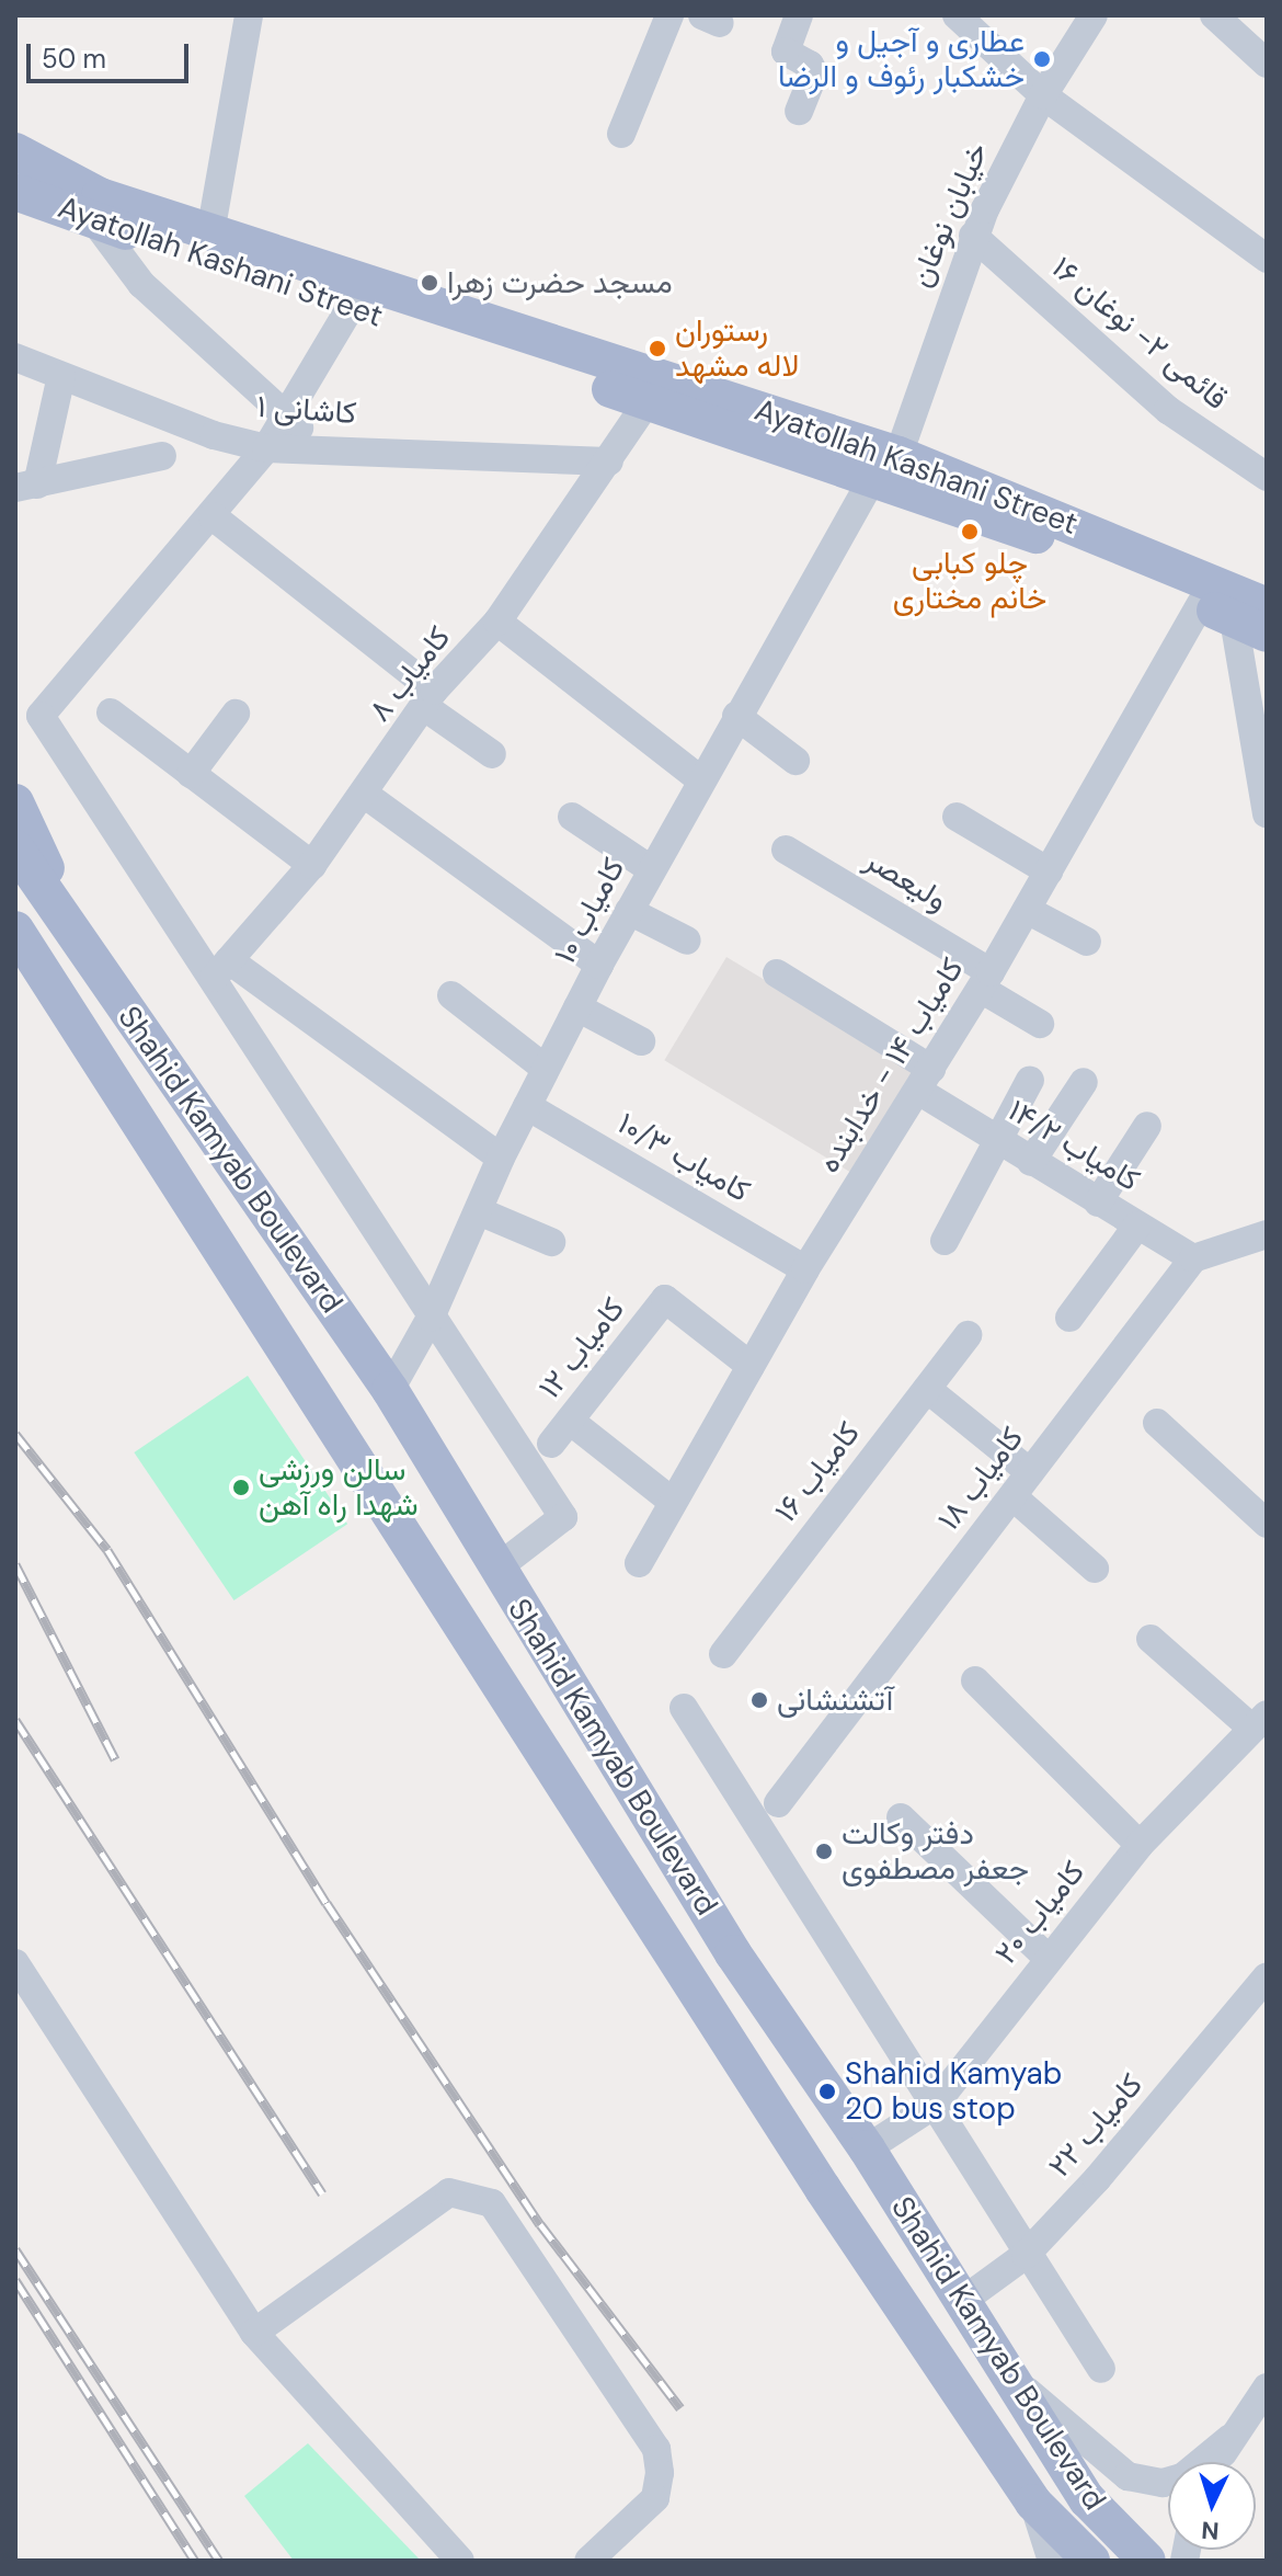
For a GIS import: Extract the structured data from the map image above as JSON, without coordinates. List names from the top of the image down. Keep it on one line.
{"streets":{"main road":["Ayatollah Kashani Street","Shahid Kamyab Boulevard"],"street":["خیابان نوغان","قائمی ۲- نوغان ۱۶","کاشانی ۱","کامیاب ۸","ولیعصر","کامیاب ۱۰","کامیاب ۱۴ - خدابنده","کامیاب ۱۴/۲","کامیاب ۱۰/۳","کامیاب ۱۲","کامیاب ۱۶","کامیاب ۱۸","کامیاب ۲۰","کامیاب ۲۲"]},"crossings":[["خیابان نوغان","Ayatollah Kashani Street"],["خیابان نوغان","قائمی ۲- نوغان ۱۶"],["خیابان نوغان","کامیاب ۱۰"],["Ayatollah Kashani Street","کامیاب ۸"],["Ayatollah Kashani Street","کامیاب ۱۰"],["Ayatollah Kashani Street","کامیاب ۱۴ - خدابنده"],["کاشانی ۱","کامیاب ۸"],["ولیعصر","کامیاب ۱۴ - خدابنده"],["کامیاب ۱۰","کامیاب ۱۰/۳"],["کامیاب ۱۰","Shahid Kamyab Boulevard"],["کامیاب ۱۴ - خدابنده","کامیاب ۱۴/۲"],["کامیاب ۱۴ - خدابنده","کامیاب ۱۰/۳"],["کامیاب ۱۴ - خدابنده","کامیاب ۱۲"],["کامیاب ۱۴/۲","کامیاب ۱۸"],["Shahid Kamyab Boulevard","کامیاب ۲۰"],["Shahid Kamyab Boulevard","کامیاب ۲۲"]],"places":["عطاری و آجیل و خشکبار رئوف و الرضا","مسجد حضرت زهرا","رستوران لاله مشهد","چلو کبابی خانم مختاری","سالن ورزشی شهدا راه آهن","آتشنشانی","دفتر وکالت جعفر مصطفوی","Shahid Kamyab 20 bus stop"],"scale_bar":"50 m","north":"bottom"}
